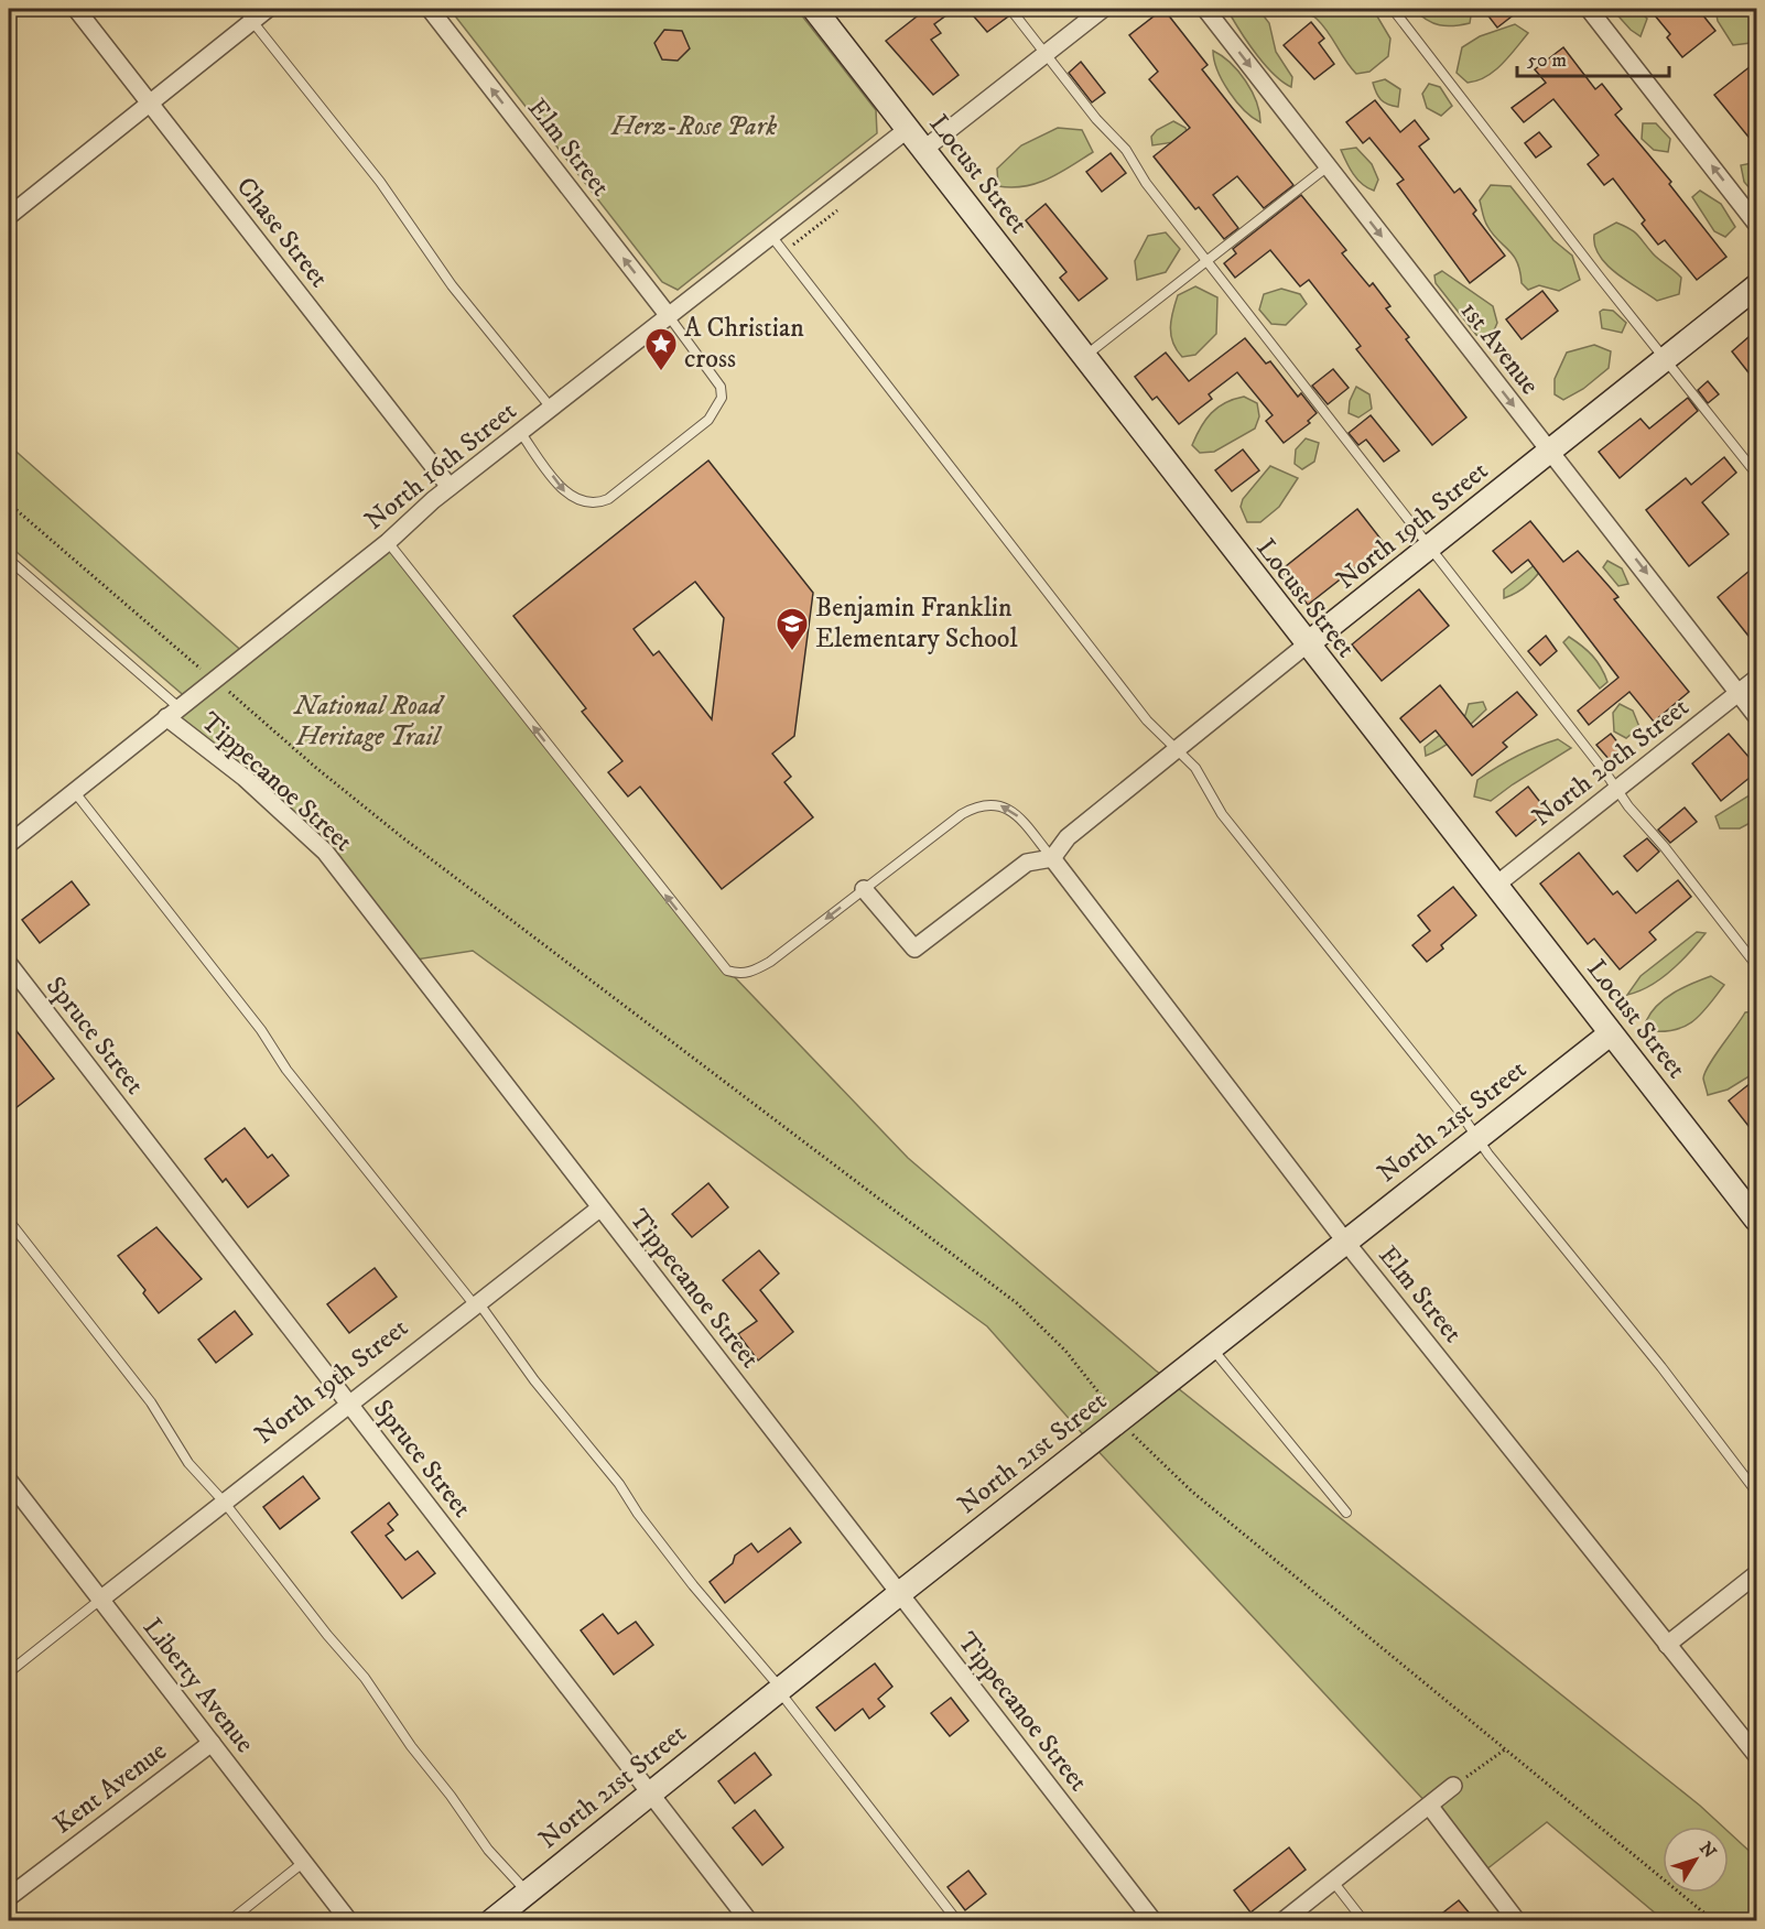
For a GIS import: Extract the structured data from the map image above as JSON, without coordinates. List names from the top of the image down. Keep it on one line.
{"streets":{"street":["Elm Street","Locust Street","Chase Street","1st Avenue","North 16th Street","North 19th Street","North 20th Street","Tippecanoe Street","Spruce Street","North 21st Street","Liberty Avenue","Kent Avenue"]},"crossings":[["Elm Street","North 16th Street"],["Elm Street","North 19th Street"],["Elm Street","North 21st Street"],["Locust Street","North 16th Street"],["Locust Street","North 19th Street"],["Locust Street","North 20th Street"],["Locust Street","North 21st Street"],["Chase Street","North 16th Street"],["1st Avenue","North 19th Street"],["1st Avenue","North 20th Street"],["North 16th Street","Tippecanoe Street"],["North 19th Street","Tippecanoe Street"],["North 19th Street","Spruce Street"],["North 19th Street","Liberty Avenue"],["Tippecanoe Street","North 21st Street"],["Spruce Street","North 21st Street"],["Liberty Avenue","Kent Avenue"]],"one_way":["1st Avenue"],"parks":["Herz-Rose Park","National Road Heritage Trail"],"places":{"place":["A Christian cross"],"school or university":["Benjamin Franklin Elementary School"]},"scale_bar":"50 m","north":"top right"}
